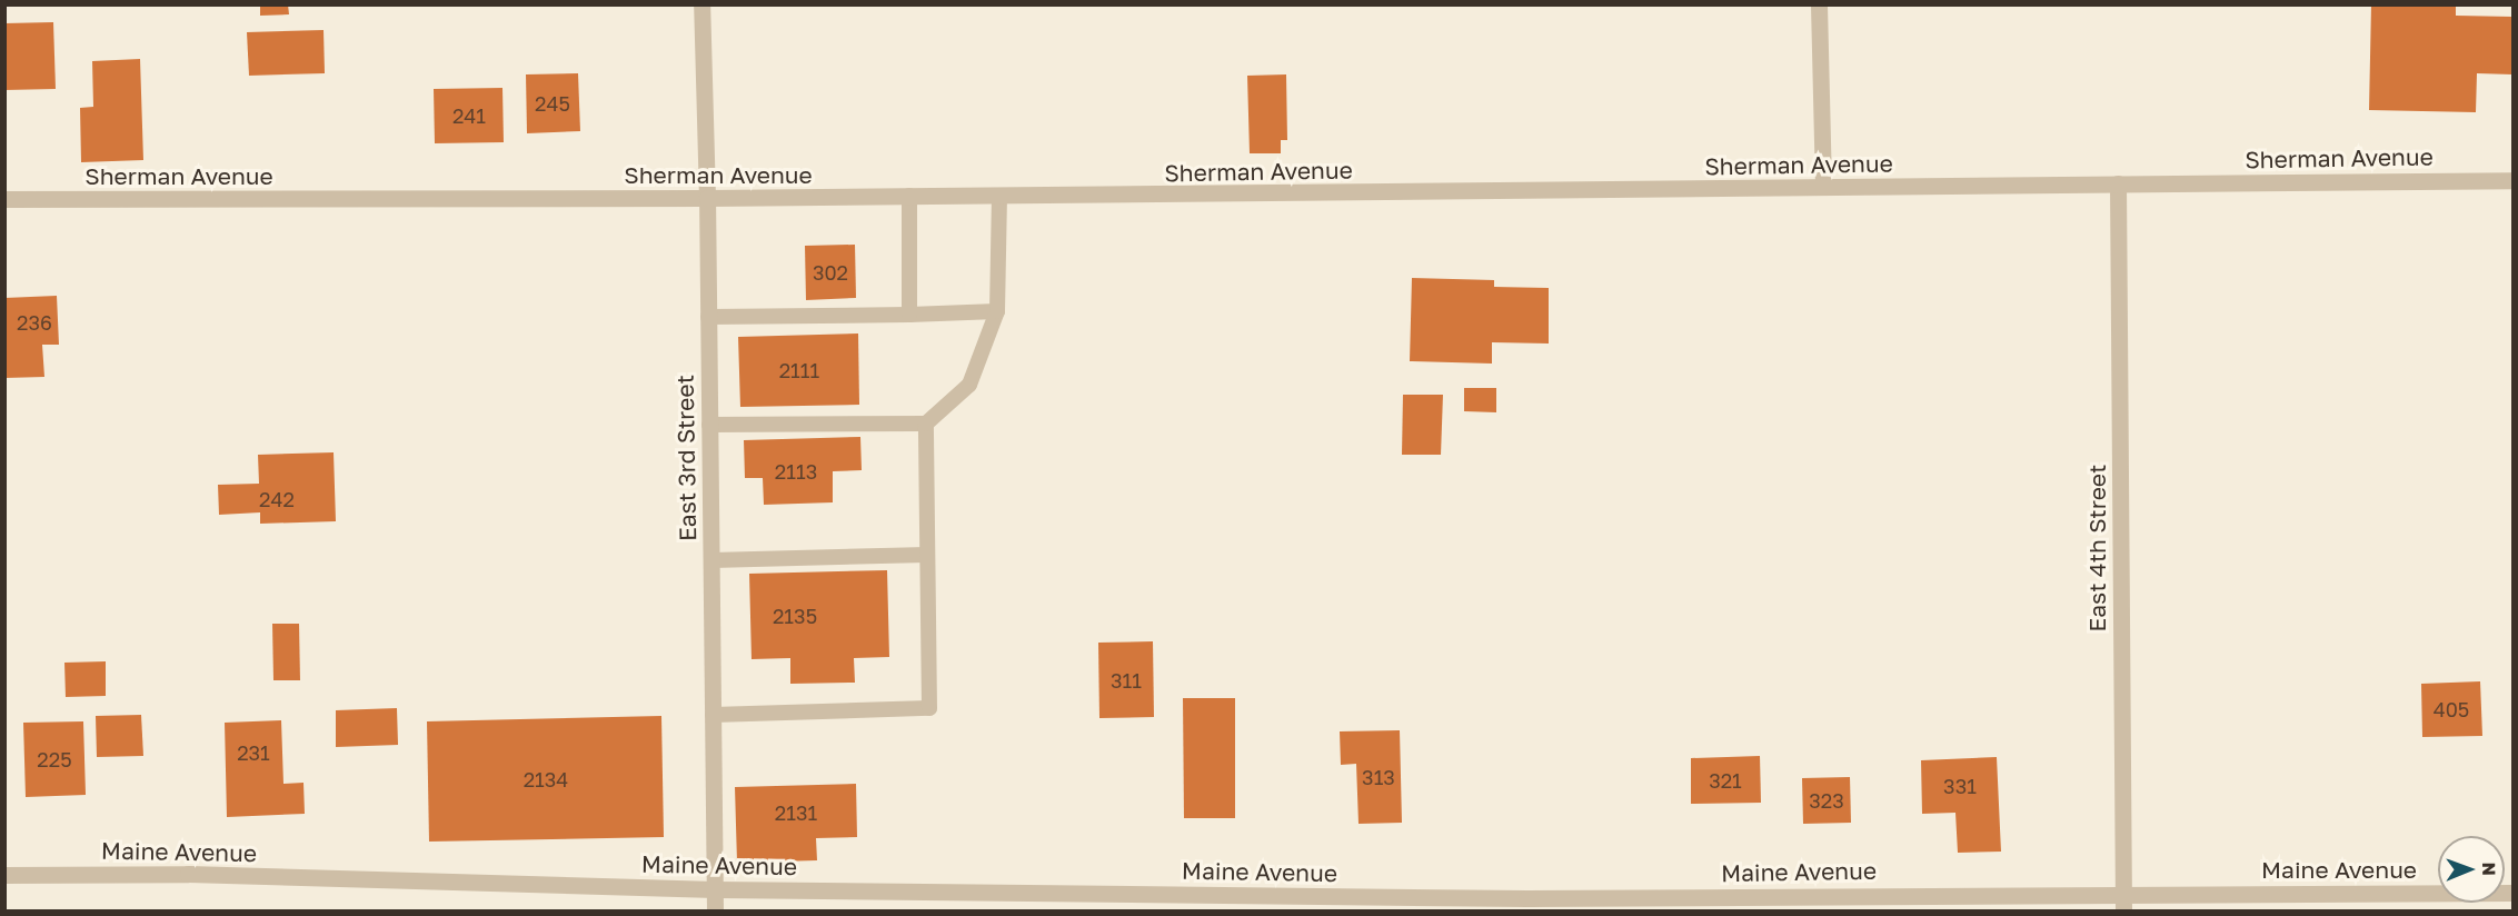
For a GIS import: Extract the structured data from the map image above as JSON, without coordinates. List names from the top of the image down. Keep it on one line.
{"streets":{"street":["Sherman Avenue","East 3rd Street","East 4th Street","Maine Avenue"]},"crossings":[["Sherman Avenue","East 3rd Street"],["Sherman Avenue","East 4th Street"],["East 3rd Street","Maine Avenue"],["East 4th Street","Maine Avenue"]],"house_numbers":["245","241","302","236","2111","2113","242","2135","311","405","231","225","313","2134","321","331","323","2131"],"north":"right"}
